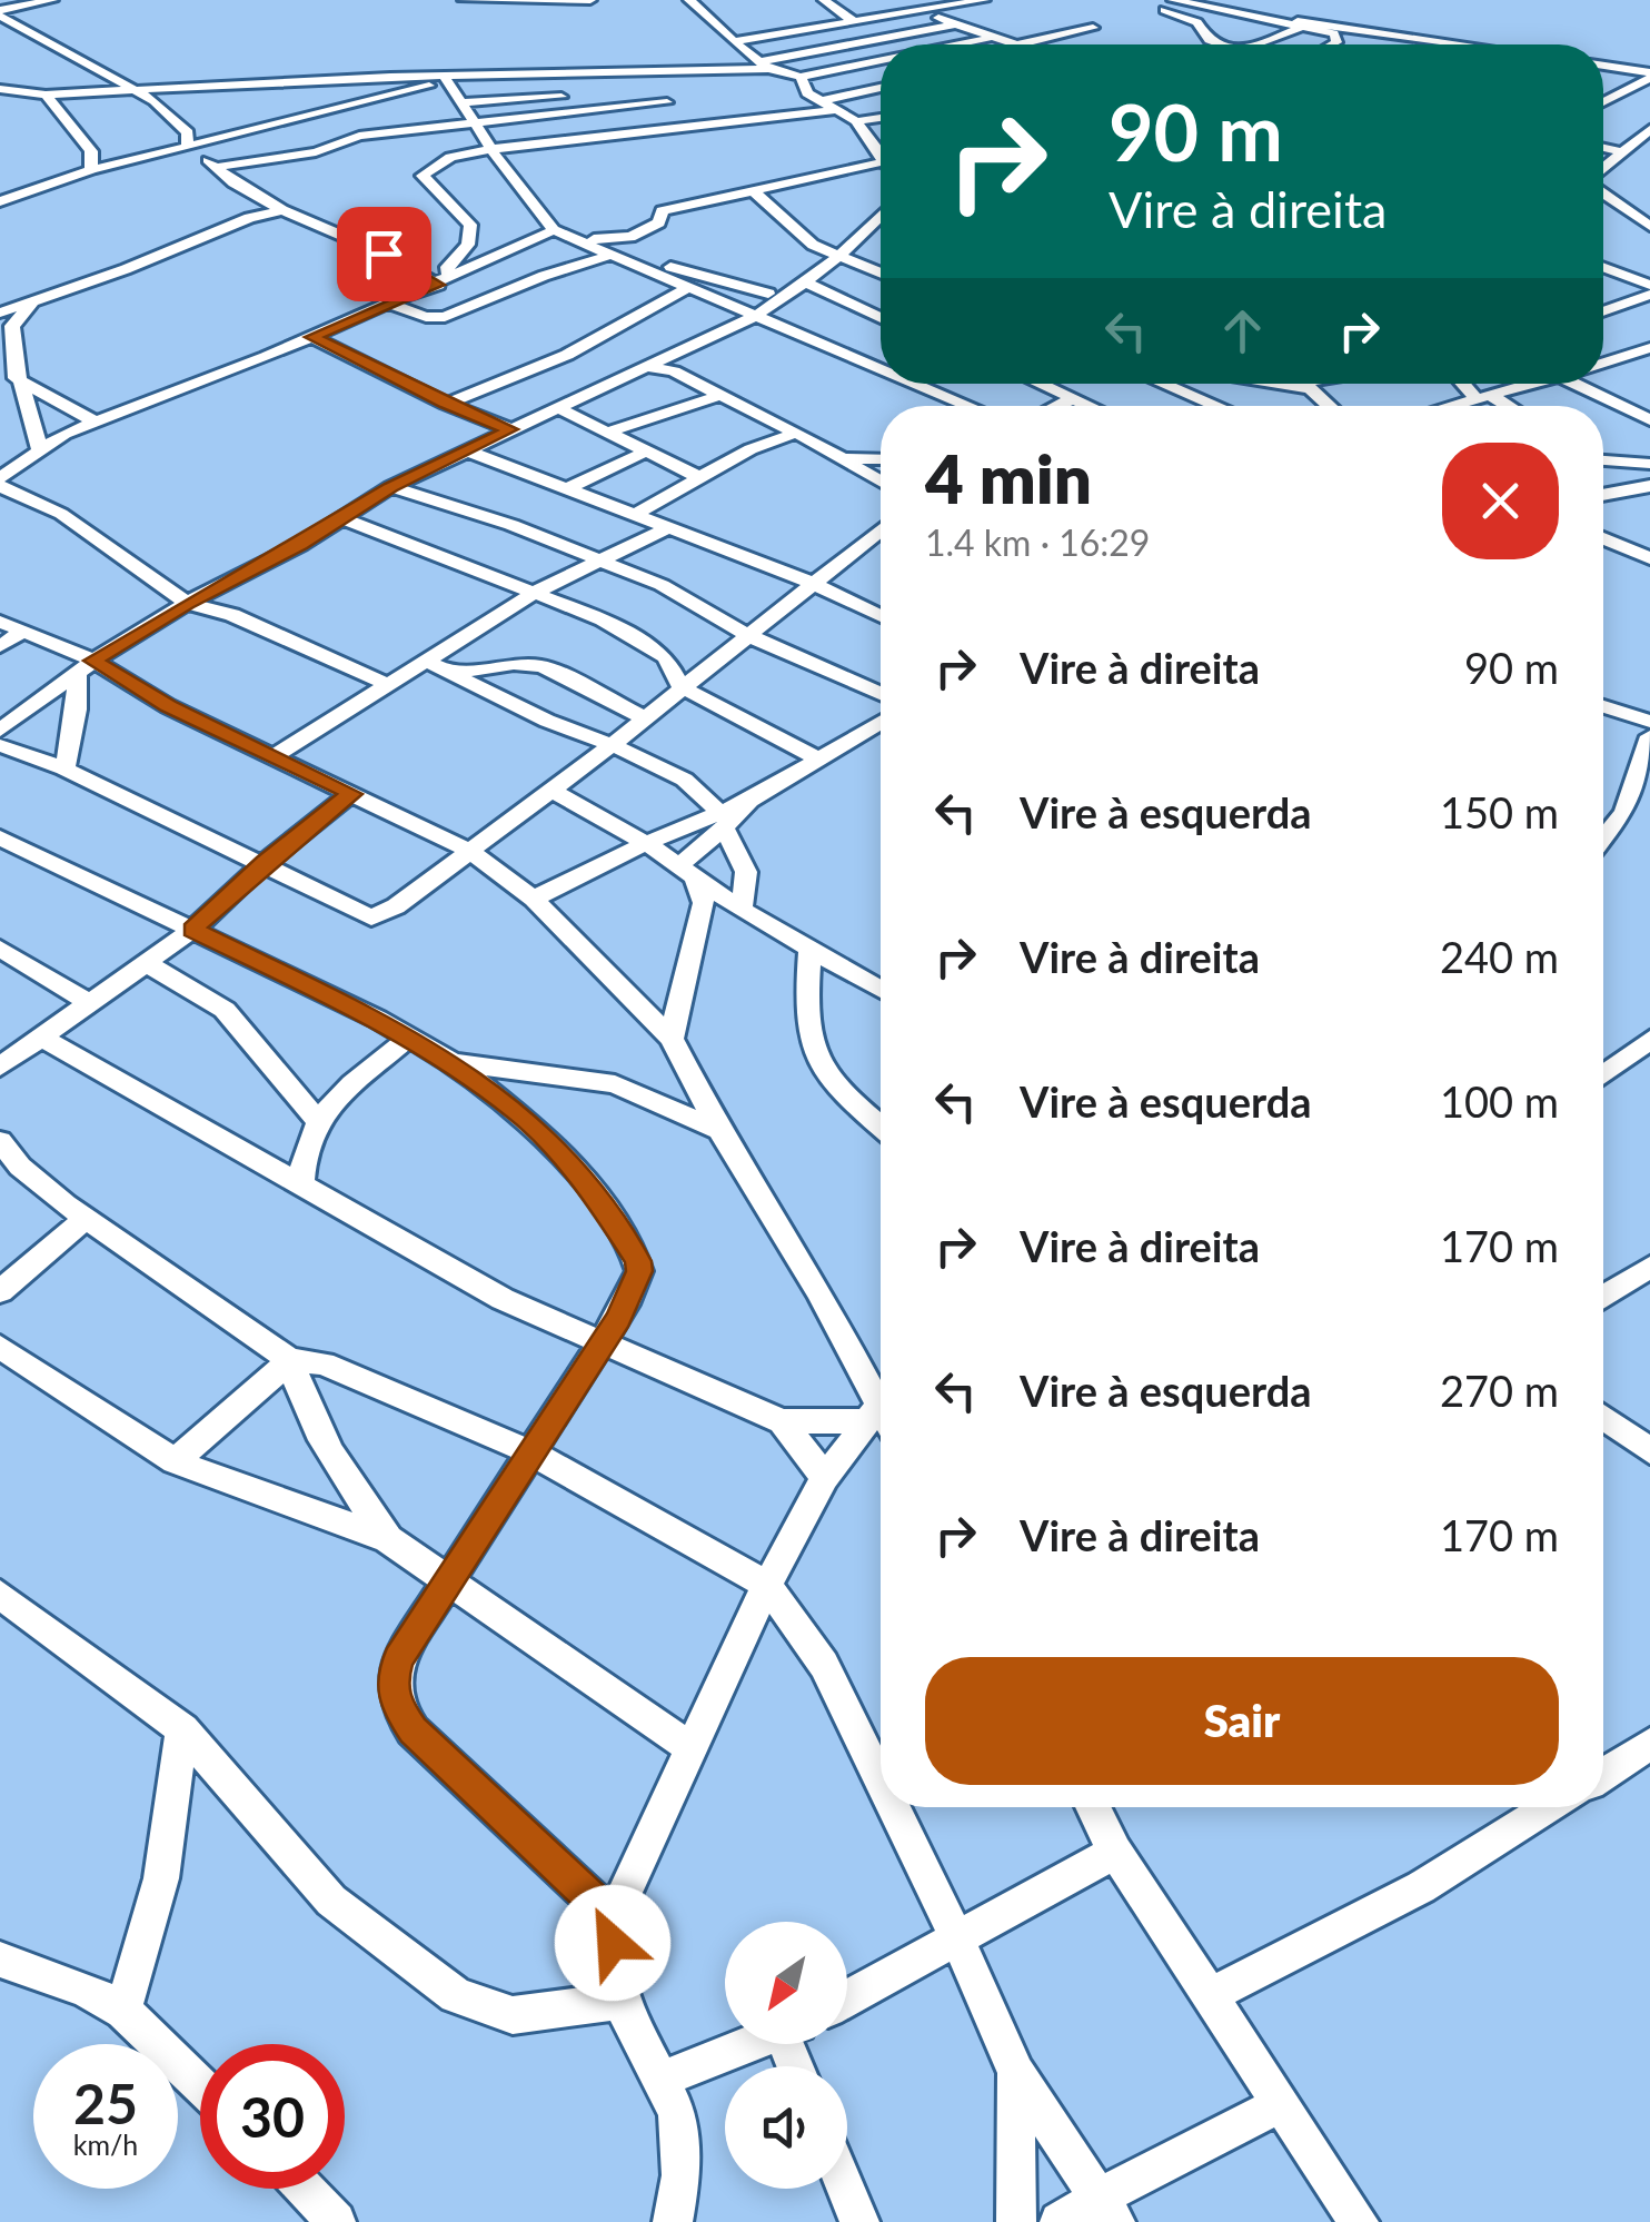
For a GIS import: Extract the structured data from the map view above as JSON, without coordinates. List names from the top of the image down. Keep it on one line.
{"north":"bottom left","page":{"turn":["90 m","Vire à direita"],"heading":["4 min","1.4 km · 16:29"],"list":[{"name":"Vire à direita","value":"90 m"},{"name":"Vire à esquerda","value":"150 m"},{"name":"Vire à direita","value":"240 m"},{"name":"Vire à esquerda","value":"100 m"},{"name":"Vire à direita","value":"170 m"},{"name":"Vire à esquerda","value":"270 m"},{"name":"Vire à direita","value":"170 m"}],"buttons":"Sair","speed":"25 km/h","limit":"30"}}
